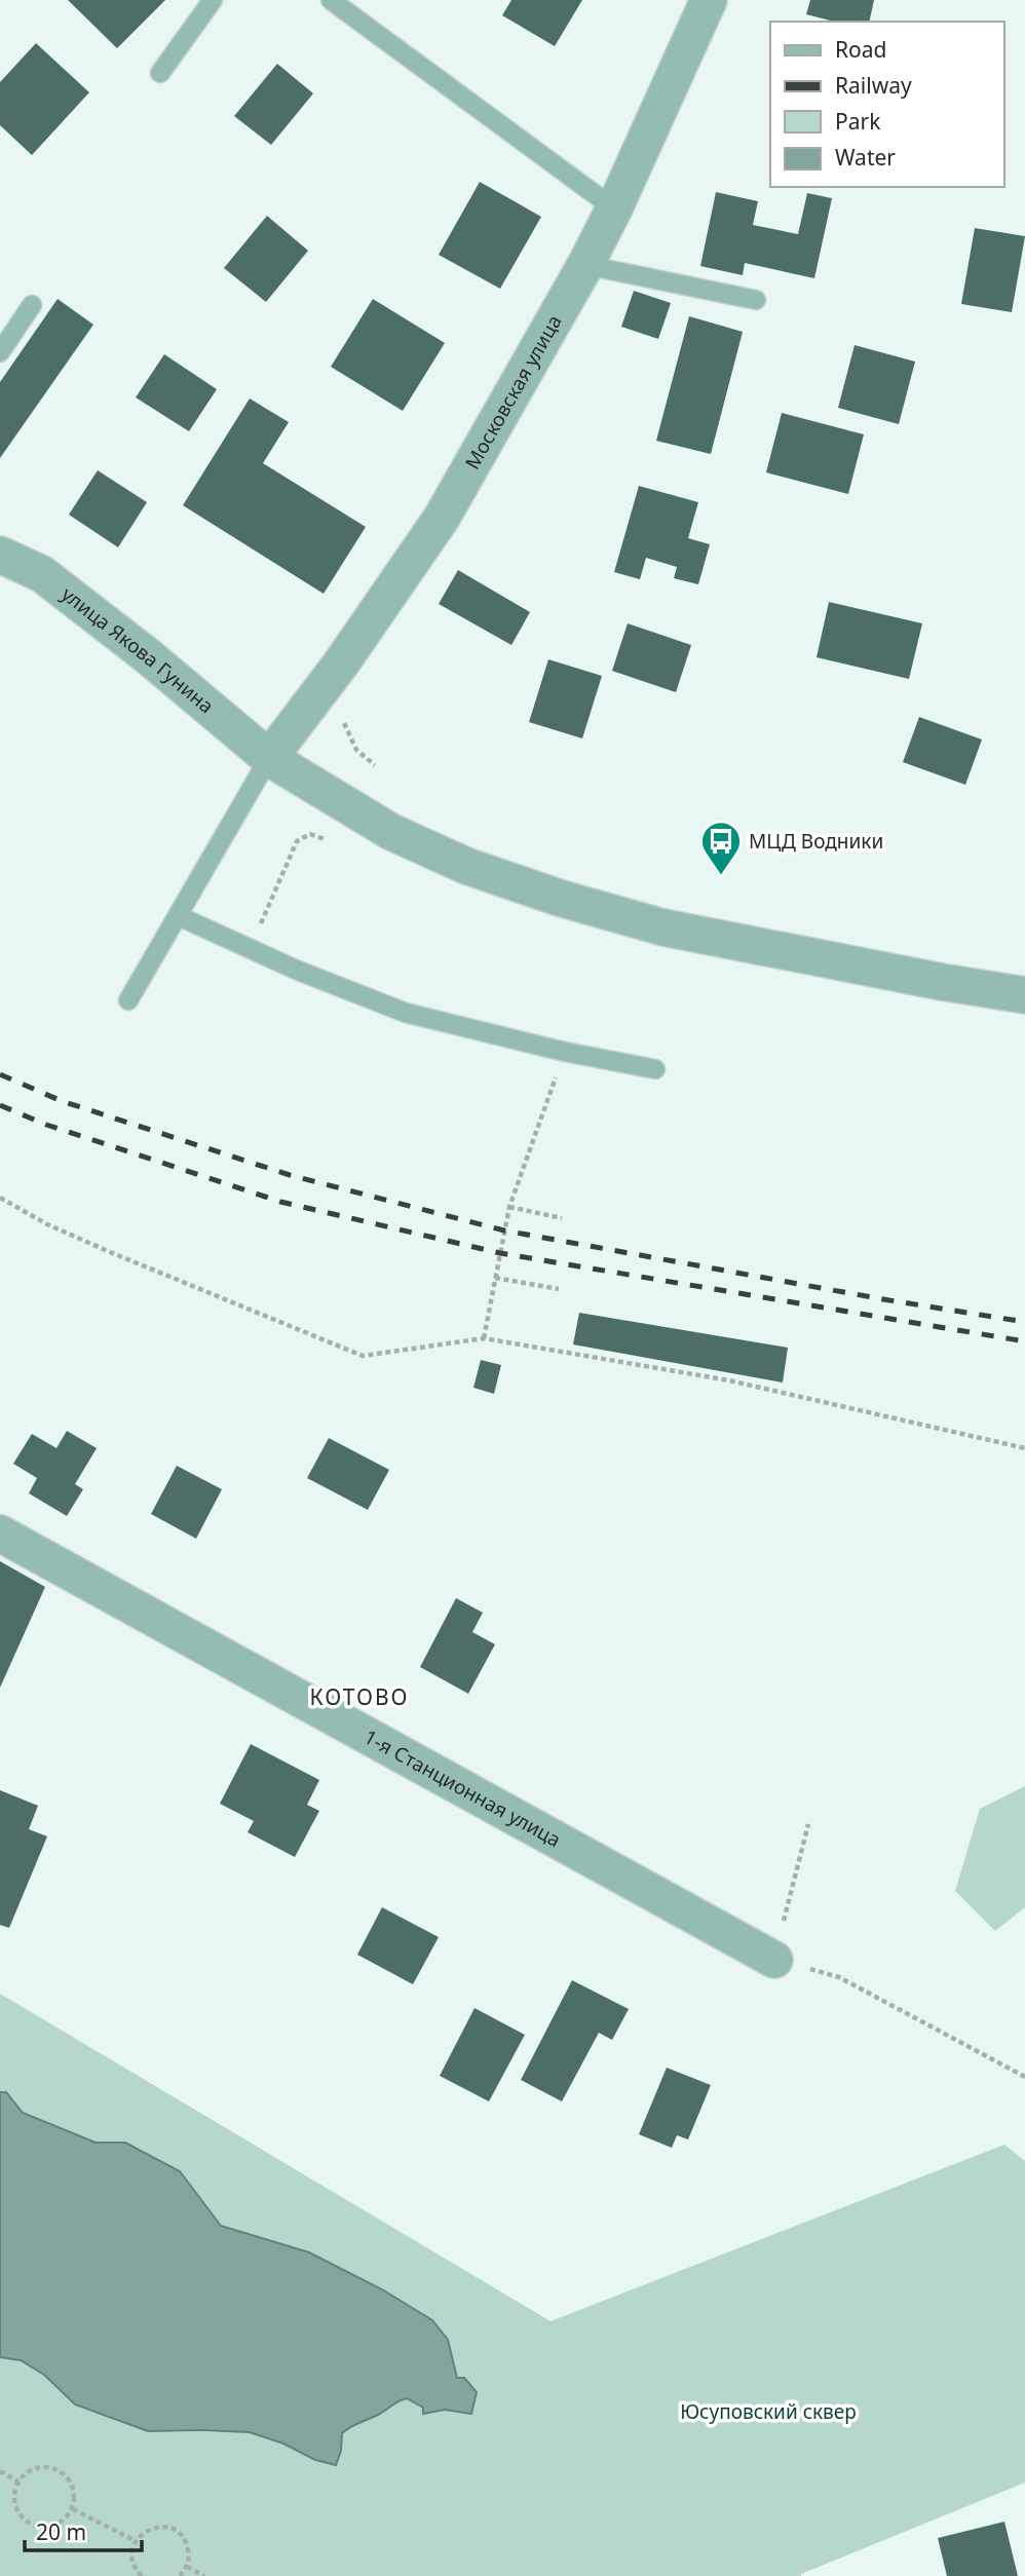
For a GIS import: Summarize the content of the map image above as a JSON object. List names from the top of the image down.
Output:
{
  "streets": {
    "street": ["Московская улица", "улица Якова Гунина", "1-я Станционная улица"]
  },
  "crossings": [
    ["Московская улица", "улица Якова Гунина"]
  ],
  "districts": ["КОТОВО"],
  "parks": ["Юсуповский сквер"],
  "places": {
    "bus stop": ["МЦД Водники"]
  },
  "legend": [
    "Road",
    "Railway",
    "Park",
    "Water"
  ],
  "scale_bar": "20 m"
}
